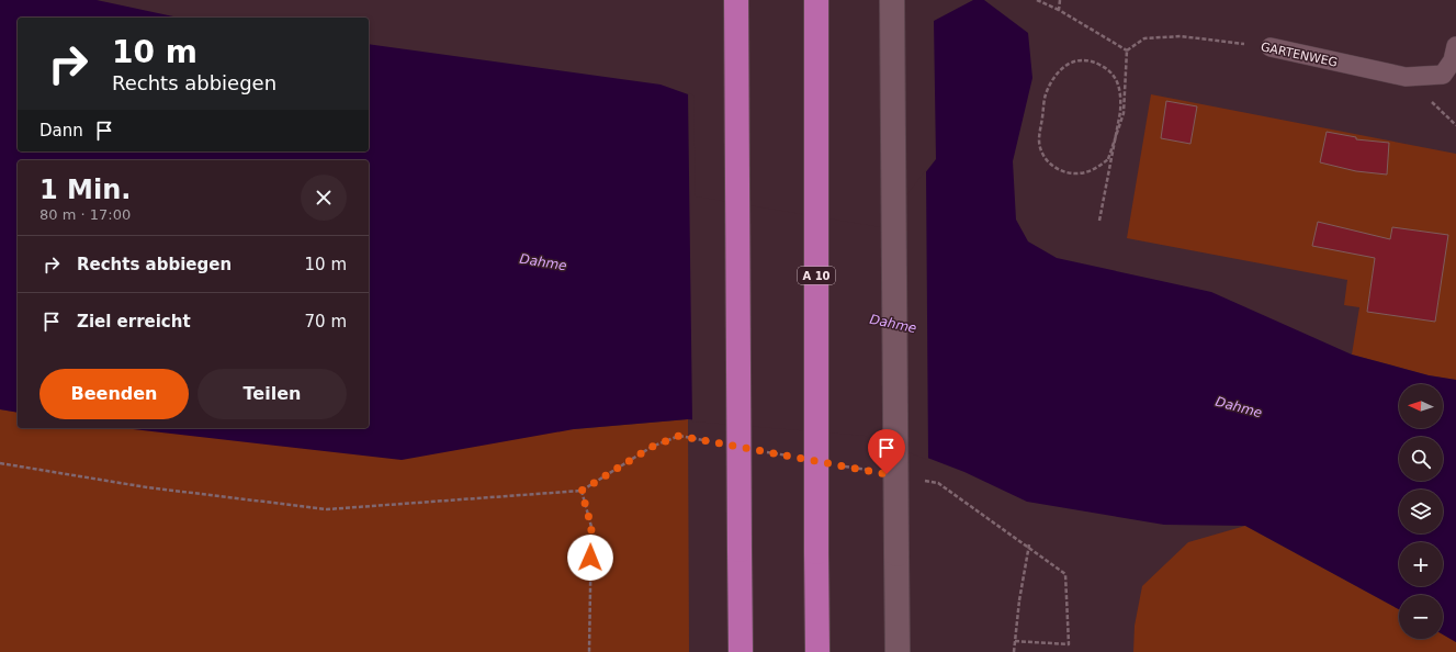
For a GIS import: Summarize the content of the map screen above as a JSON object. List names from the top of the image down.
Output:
{
  "streets": {
    "highway": ["A 10"],
    "lane": ["GARTENWEG"]
  },
  "water": ["Dahme"],
  "north": "left",
  "page": {
    "turn": ["10 m", "Rechts abbiegen"],
    "then": "Dann",
    "heading": ["1 Min.", "80 m · 17:00"],
    "list": [
      {
        "name": "Rechts abbiegen",
        "value": "10 m"
      },
      {
        "name": "Ziel erreicht",
        "value": "70 m"
      }
    ],
    "buttons": ["Beenden", "Teilen"],
    "map_buttons": ["+", "−"]
  }
}
